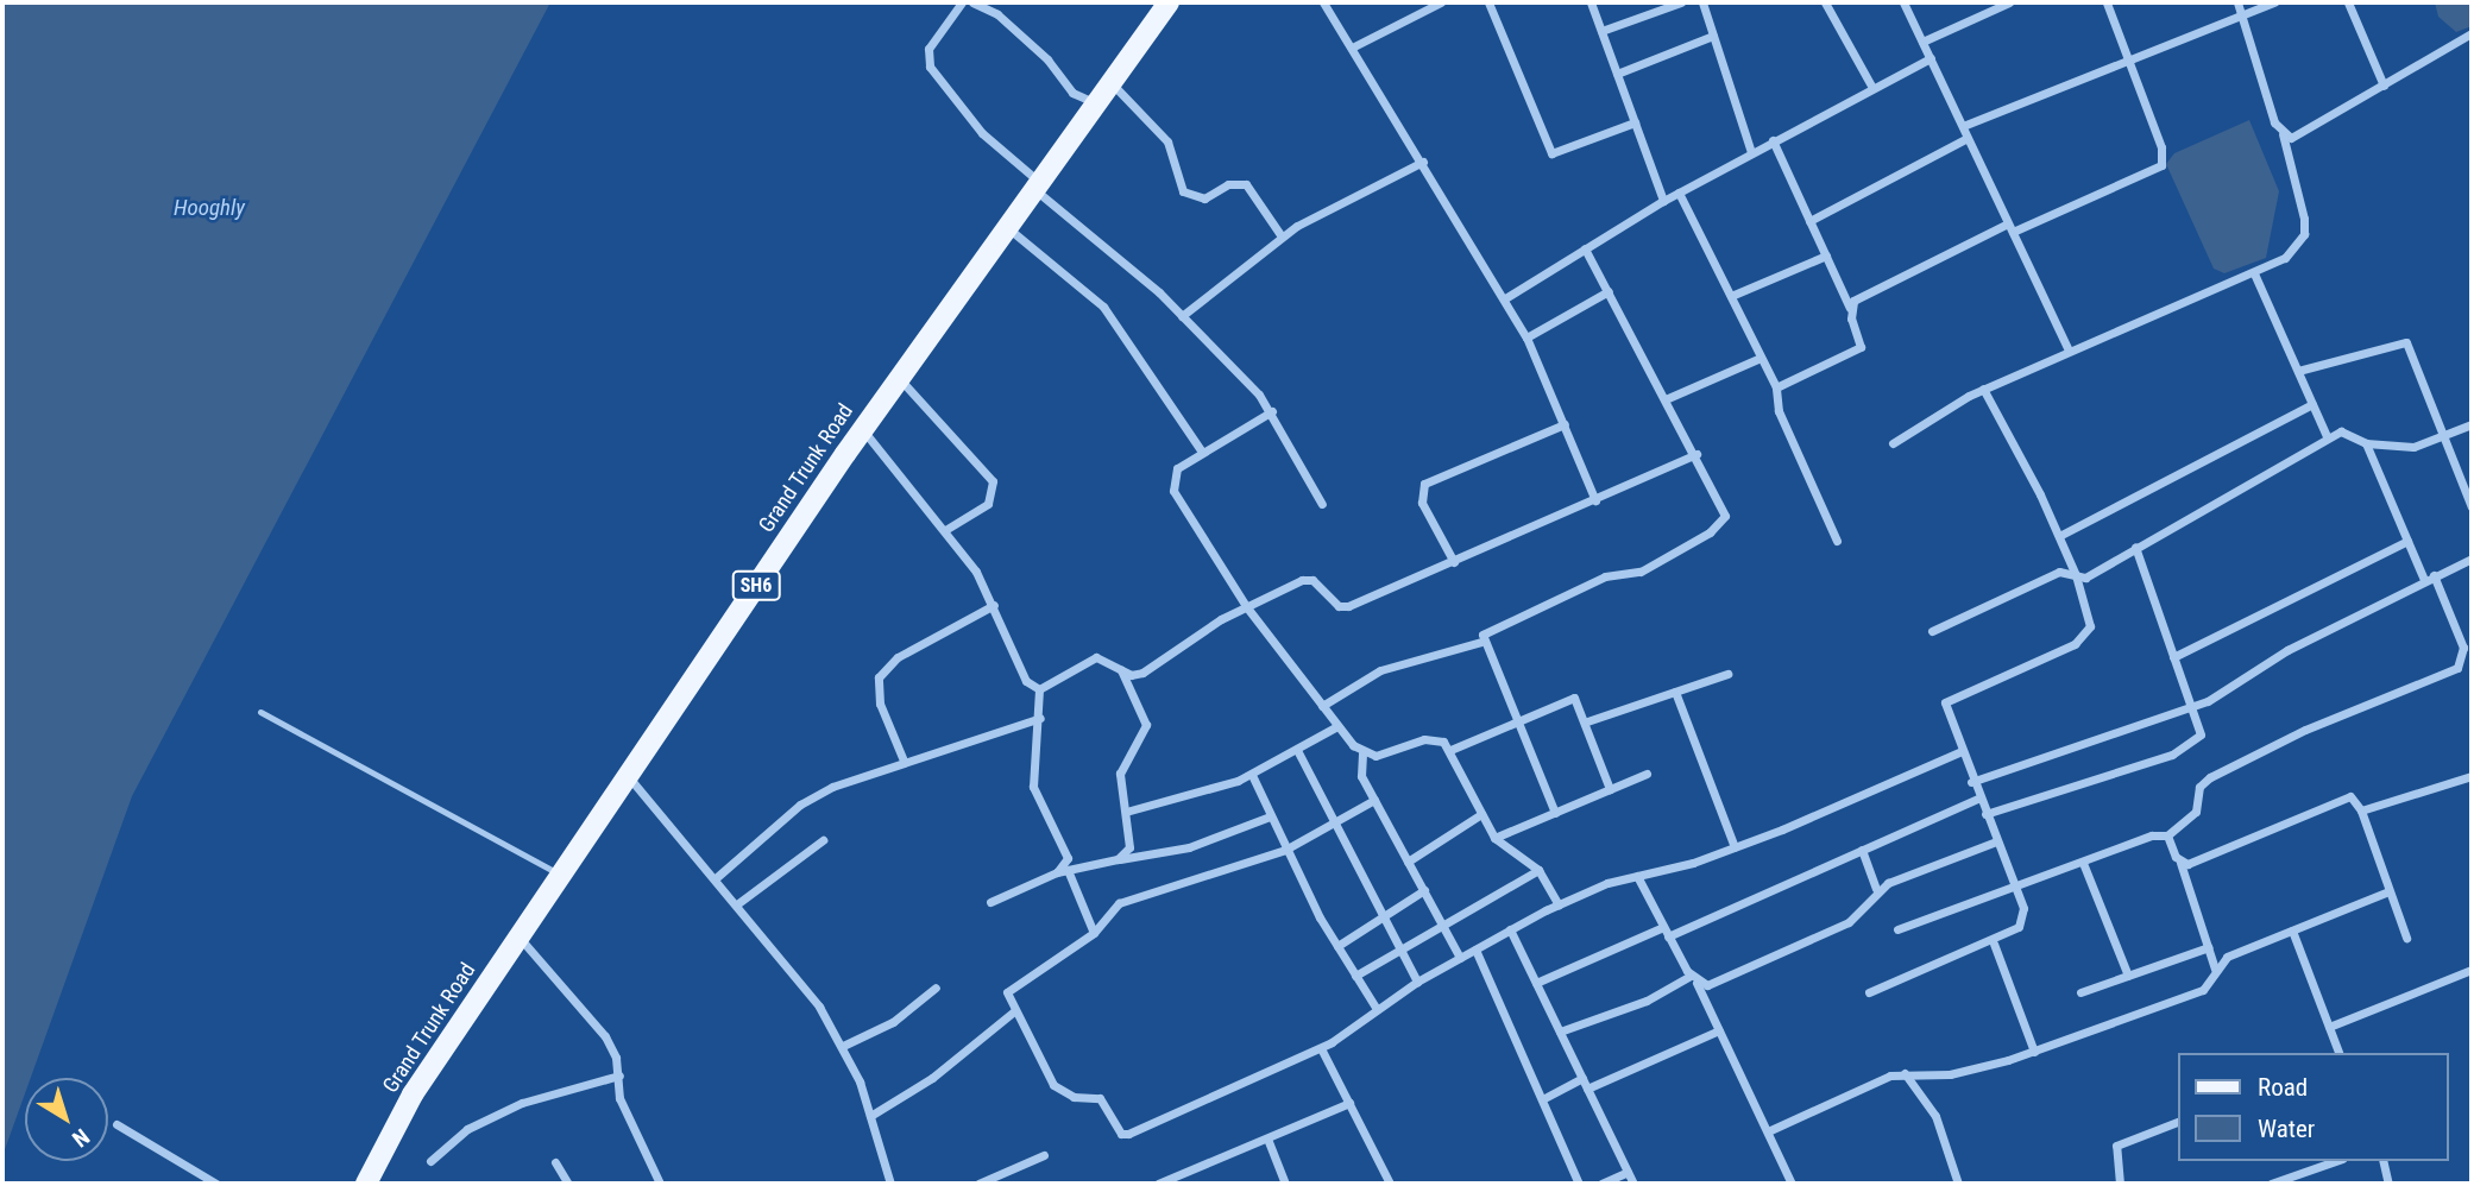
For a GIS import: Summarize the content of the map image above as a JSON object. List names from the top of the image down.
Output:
{
  "streets": {
    "main road": ["Grand Trunk Road", "SH6"]
  },
  "water": ["Hooghly"],
  "legend": ["Road", "Water"],
  "north": "bottom right"
}
